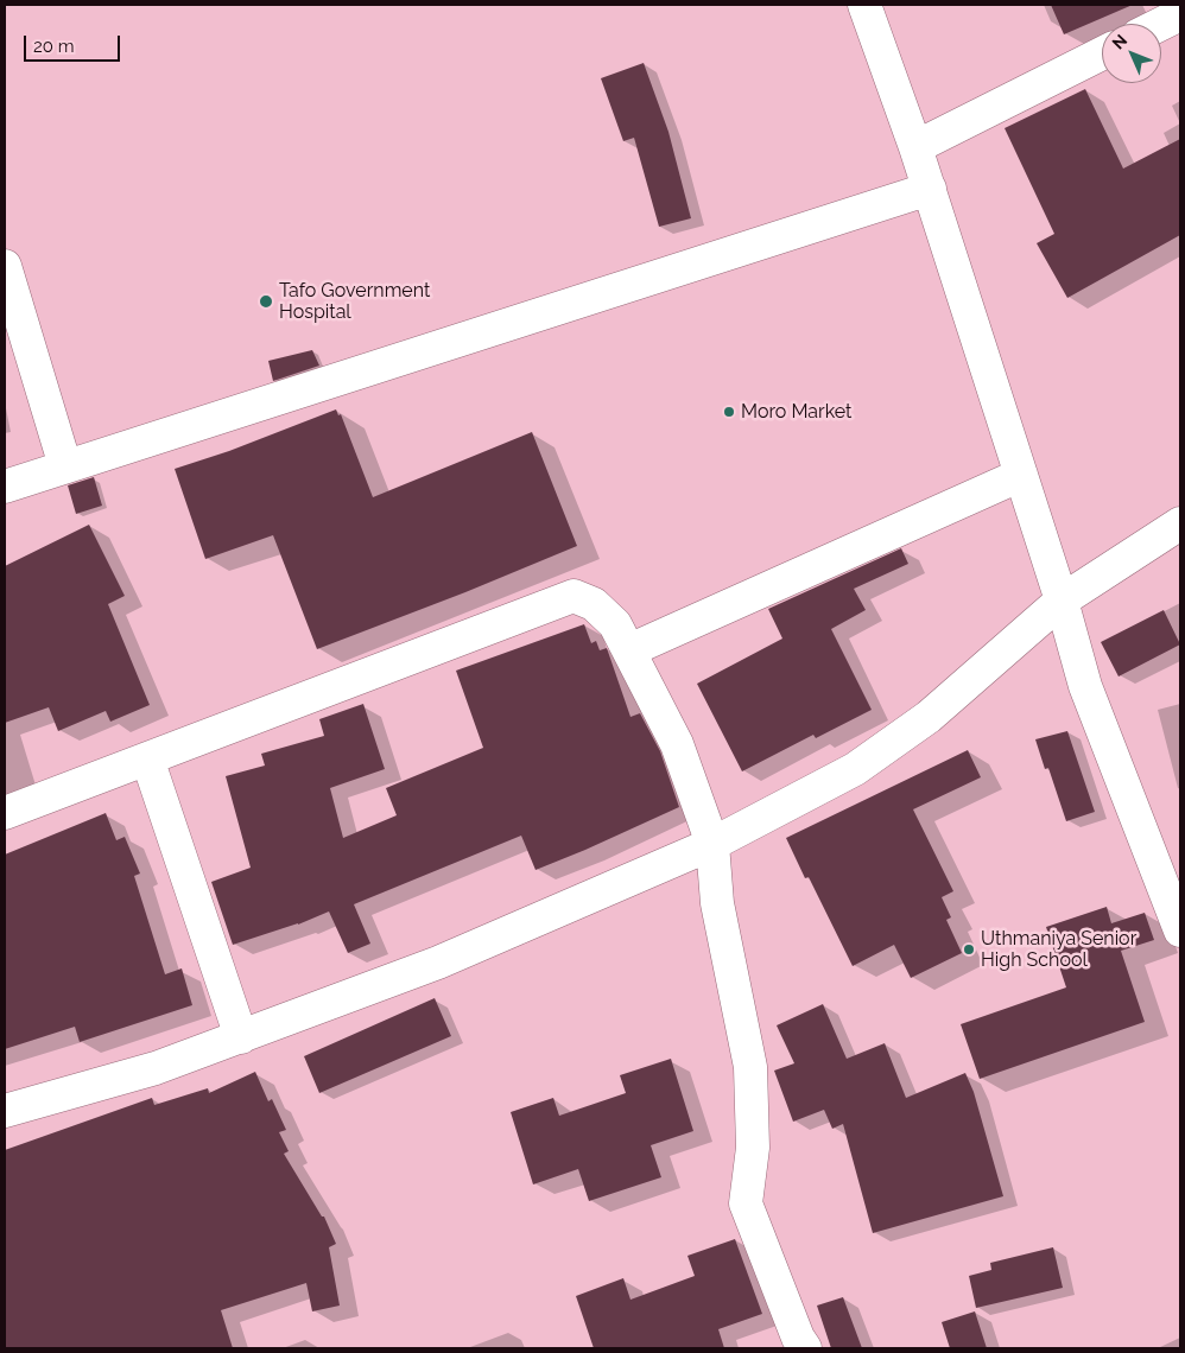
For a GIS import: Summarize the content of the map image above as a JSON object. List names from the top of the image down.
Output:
{
  "places": ["Tafo Government Hospital", "Moro Market", "Uthmaniya Senior High School"],
  "scale_bar": "20 m",
  "north": "top left"
}
